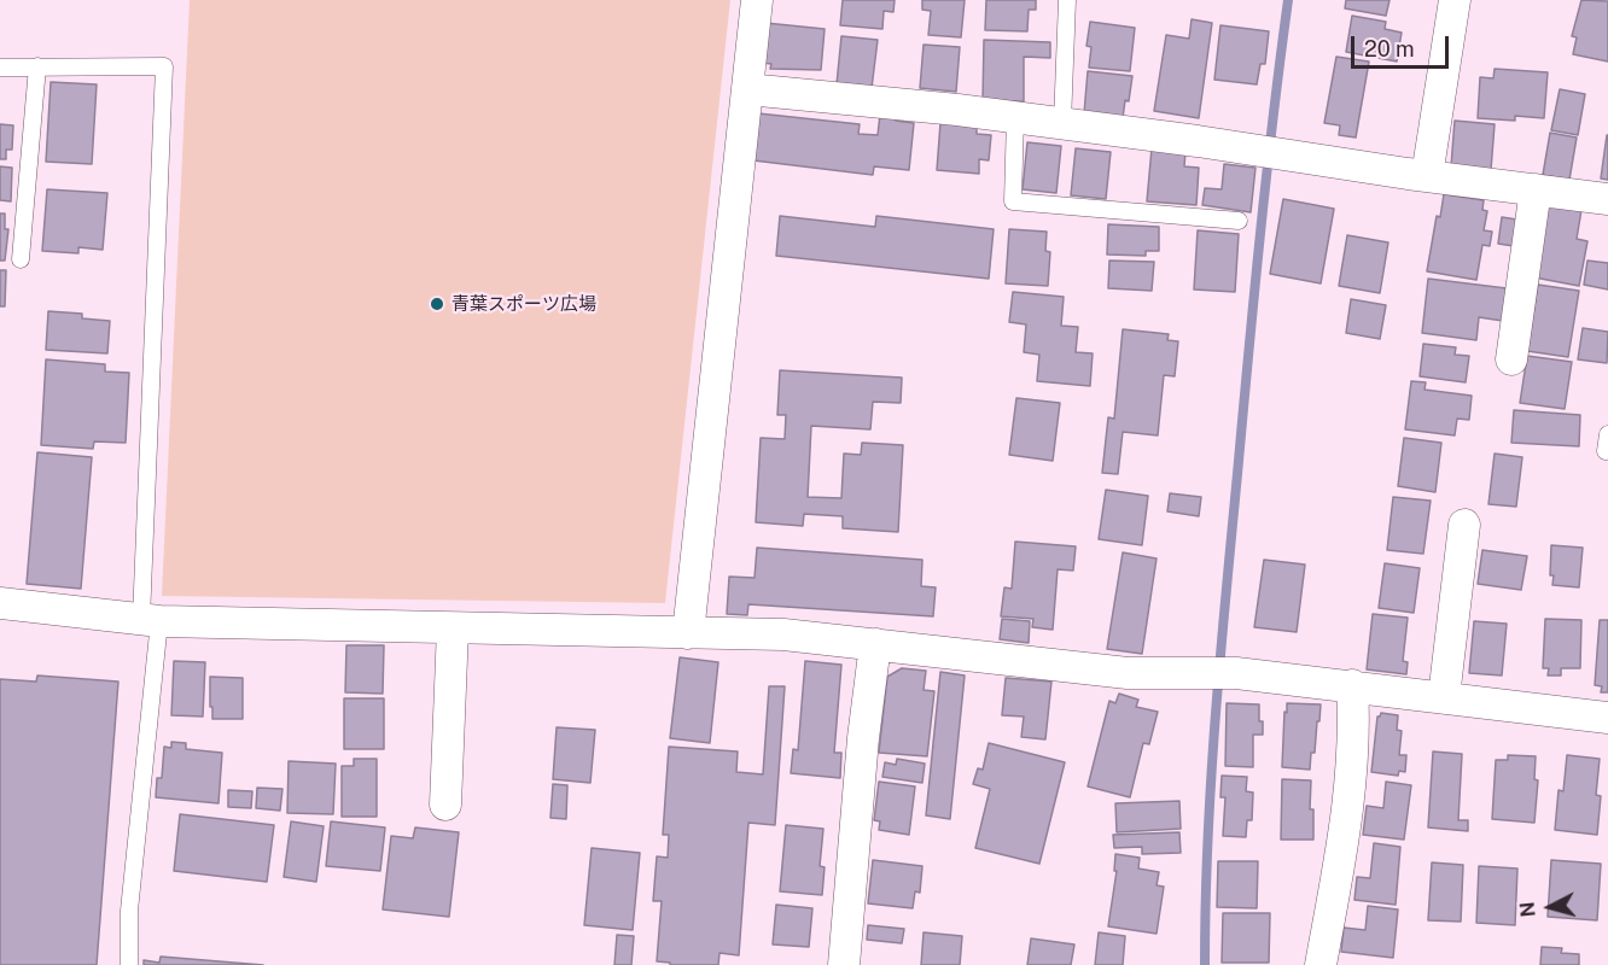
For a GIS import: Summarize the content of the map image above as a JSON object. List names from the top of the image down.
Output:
{
  "places": ["青葉スポーツ広場"],
  "scale_bar": "20 m",
  "north": "left"
}
